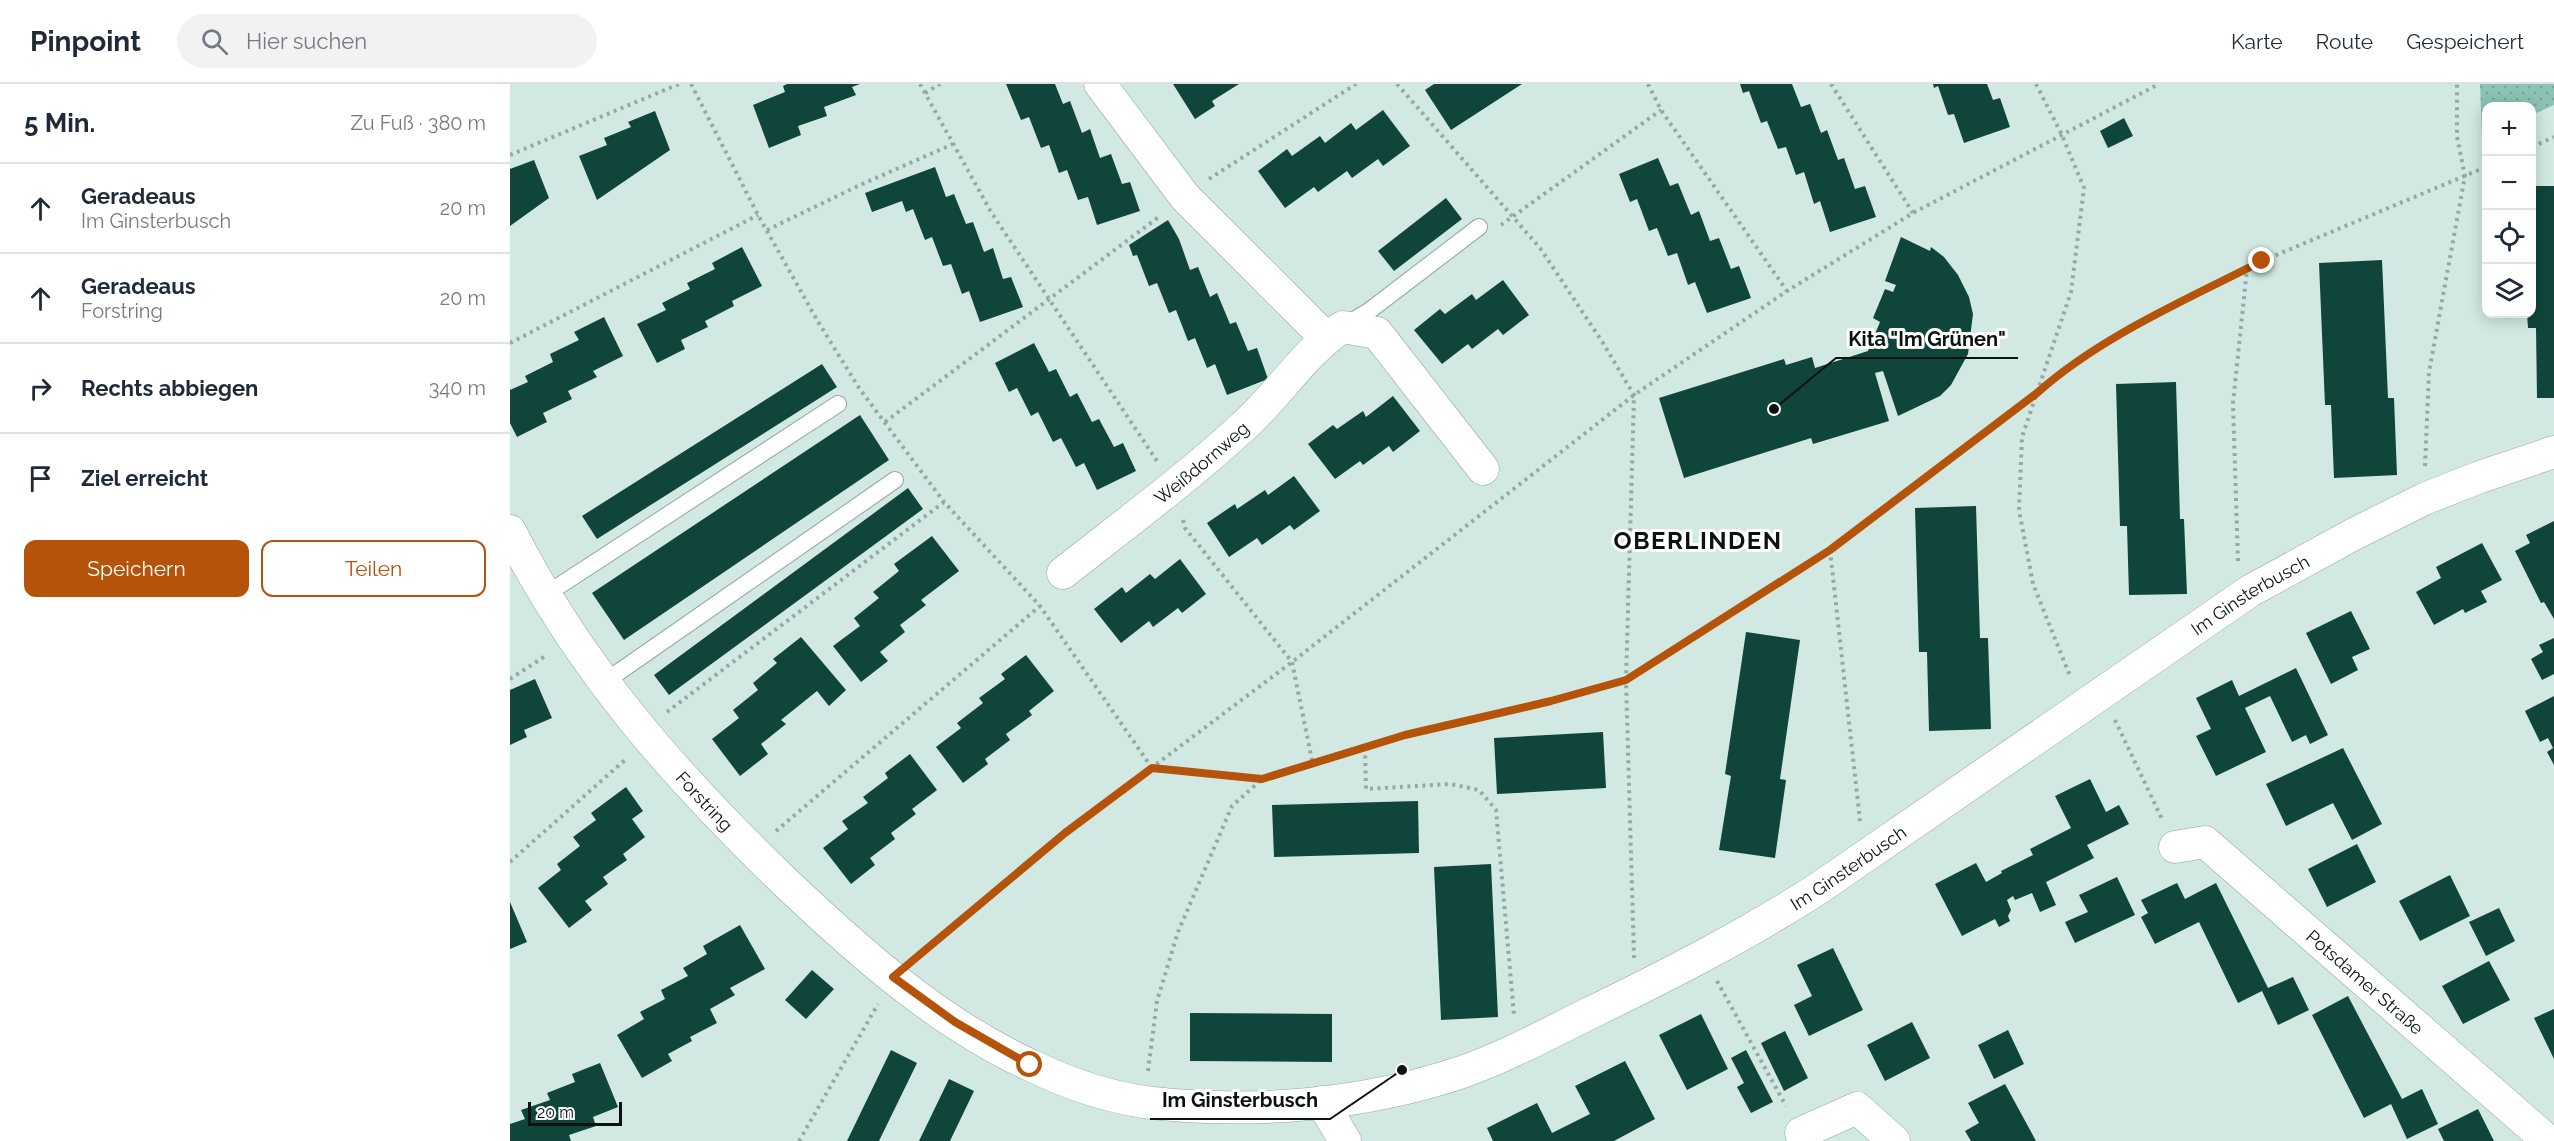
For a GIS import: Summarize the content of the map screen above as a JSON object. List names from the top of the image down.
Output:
{
  "streets": {
    "street": [
      "Weißdornweg",
      "Im Ginsterbusch",
      "Forstring",
      "Potsdamer Straße"
    ]
  },
  "crossings": [
    ["Im Ginsterbusch", "Forstring"]
  ],
  "districts": ["OBERLINDEN"],
  "places": ["Kita \"Im Grünen\"", "Im Ginsterbusch"],
  "scale_bar": "20 m",
  "page": {
    "header": "Pinpoint",
    "search": "Hier suchen",
    "nav": ["Karte", "Route", "Gespeichert"],
    "heading": ["5 Min.", "Zu Fuß · 380 m"],
    "map_buttons": ["+", "−"],
    "list": [
      ["Geradeaus", "Im Ginsterbusch", "20 m"],
      ["Geradeaus", "Forstring", "20 m"],
      ["Rechts abbiegen", "340 m"],
      "Ziel erreicht"
    ],
    "buttons": ["Speichern", "Teilen"],
    "scale": "20 m"
  }
}
